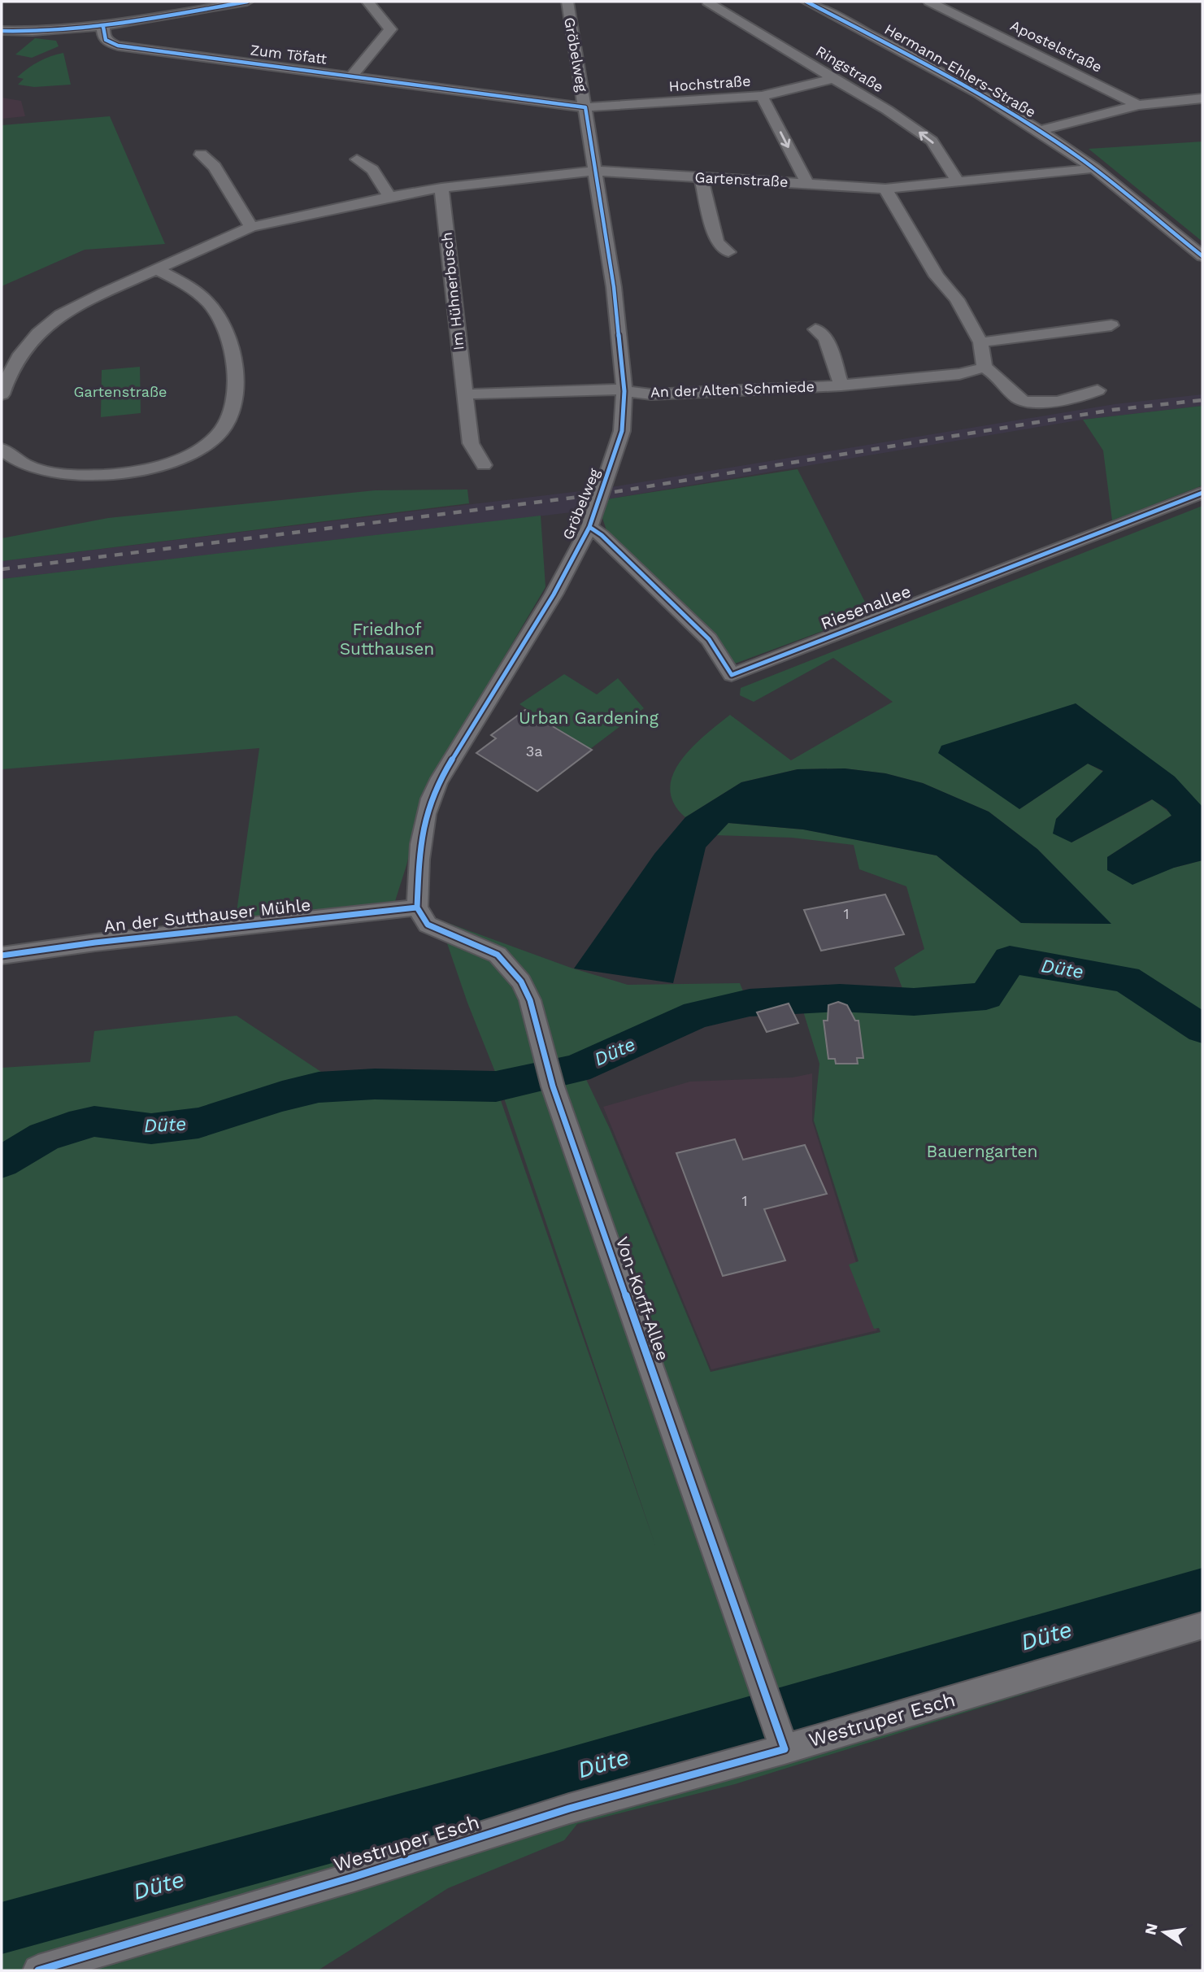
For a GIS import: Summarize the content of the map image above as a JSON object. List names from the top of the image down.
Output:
{
  "streets": {
    "street": [
      "Apostelstraße",
      "Zum Töfatt",
      "Gröbelweg",
      "Ringstraße",
      "Hermann-Ehlers-Straße",
      "Hochstraße",
      "Gartenstraße",
      "Im Hühnerbusch",
      "An der Alten Schmiede",
      "Riesenallee",
      "An der Sutthauser Mühle",
      "Von-Korff-Allee",
      "Westruper Esch"
    ]
  },
  "crossings": [
    ["Zum Töfatt", "Gröbelweg"],
    ["Zum Töfatt", "Hochstraße"],
    ["Gröbelweg", "Hochstraße"],
    ["Gröbelweg", "Gartenstraße"],
    ["Gröbelweg", "An der Alten Schmiede"],
    ["Gröbelweg", "Riesenallee"],
    ["Gröbelweg", "An der Sutthauser Mühle"],
    ["Gröbelweg", "Von-Korff-Allee"],
    ["Ringstraße", "Hochstraße"],
    ["Ringstraße", "Gartenstraße"],
    ["Hermann-Ehlers-Straße", "Gartenstraße"],
    ["Gartenstraße", "Im Hühnerbusch"],
    ["An der Sutthauser Mühle", "Von-Korff-Allee"],
    ["Von-Korff-Allee", "Westruper Esch"]
  ],
  "water": ["Düte"],
  "parks": [
    "Gartenstraße",
    "Friedhof Sutthausen",
    "Urban Gardening",
    "Bauerngarten"
  ],
  "house_numbers": ["3a", "1", "1"],
  "north": "left"
}
